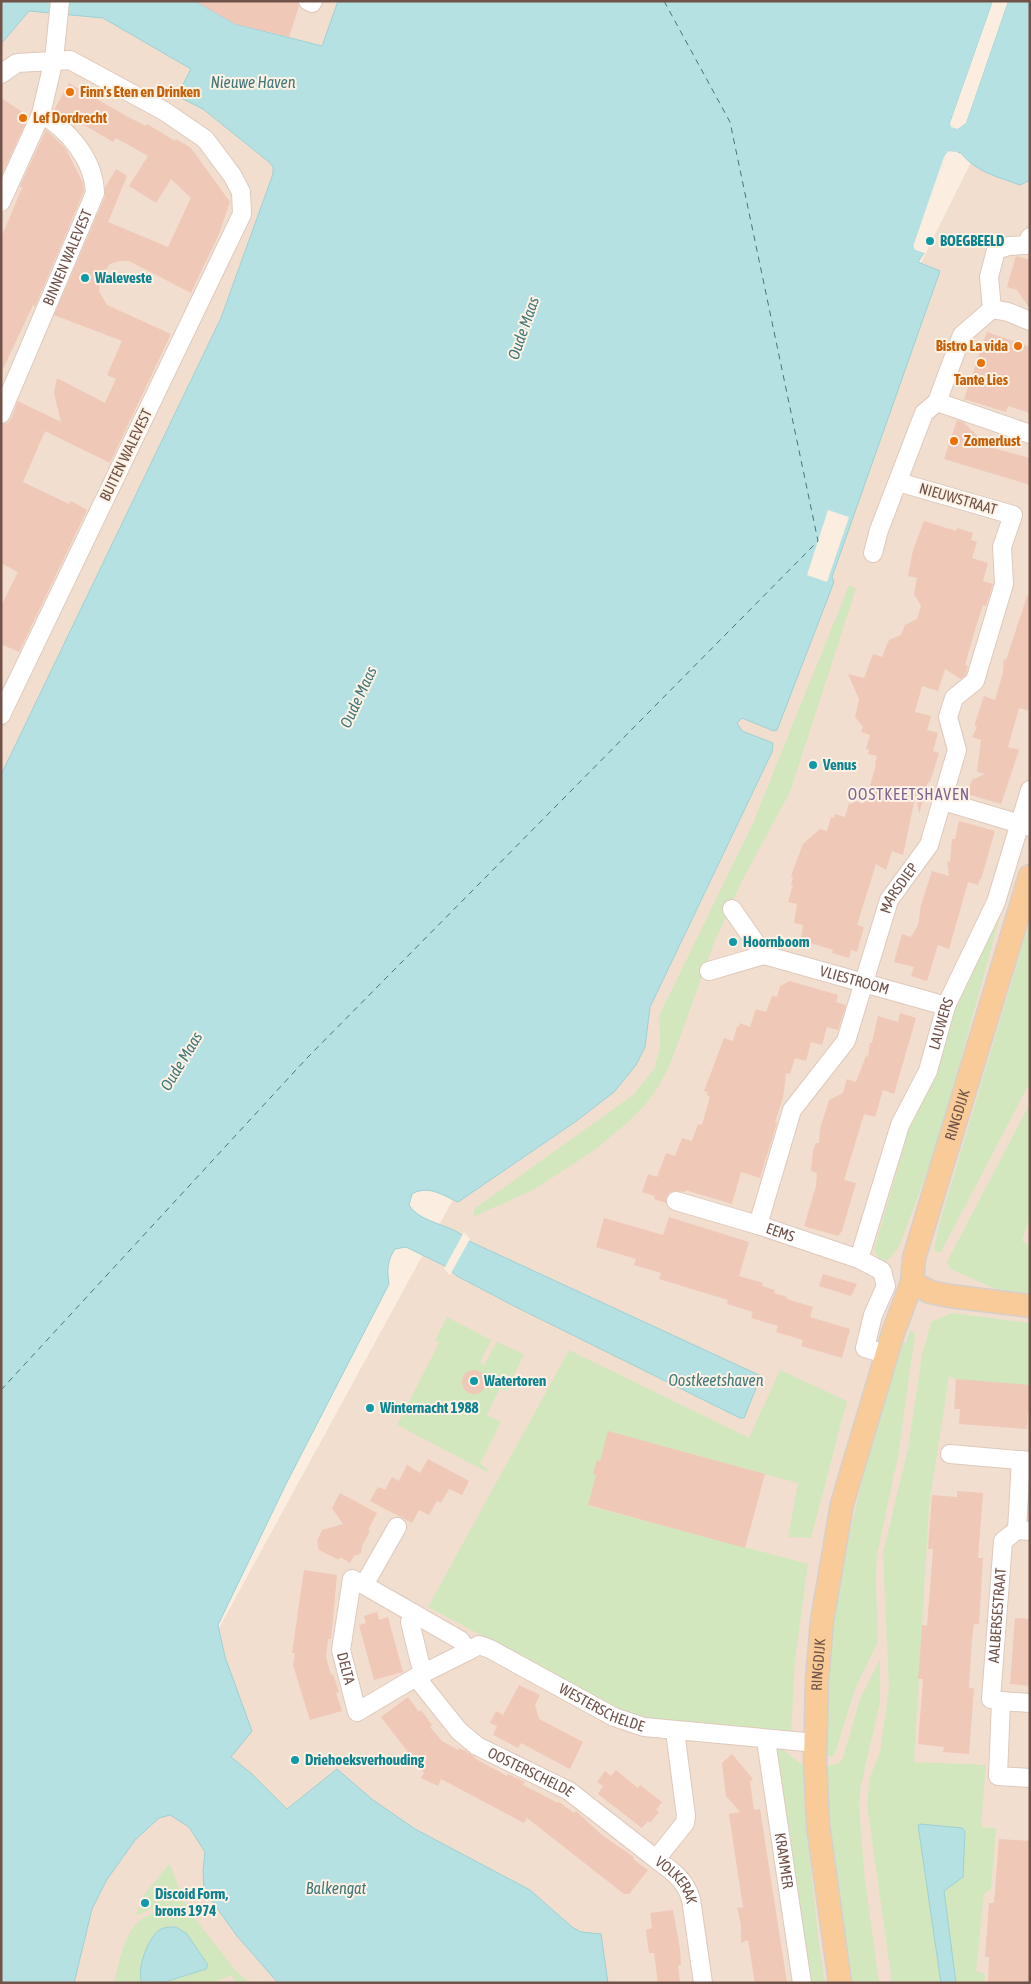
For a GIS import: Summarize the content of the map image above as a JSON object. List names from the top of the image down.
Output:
{
  "streets": {
    "main road": ["RINGDIJK"],
    "street": [
      "BINNEN WALEVEST",
      "BUITEN WALEVEST",
      "NIEUWSTRAAT",
      "MARSDIEP",
      "VLIESTROOM",
      "LAUWERS",
      "EEMS",
      "AALBERSESTRAAT",
      "DELTA",
      "WESTERSCHELDE",
      "OOSTERSCHELDE",
      "KRAMMER",
      "VOLKERAK"
    ]
  },
  "crossings": [
    ["NIEUWSTRAAT", "MARSDIEP"],
    ["MARSDIEP", "VLIESTROOM"],
    ["MARSDIEP", "EEMS"],
    ["VLIESTROOM", "LAUWERS"],
    ["LAUWERS", "EEMS"],
    ["RINGDIJK", "EEMS"],
    ["RINGDIJK", "WESTERSCHELDE"],
    ["DELTA", "WESTERSCHELDE"],
    ["DELTA", "OOSTERSCHELDE"],
    ["WESTERSCHELDE", "KRAMMER"],
    ["WESTERSCHELDE", "VOLKERAK"],
    ["OOSTERSCHELDE", "VOLKERAK"]
  ],
  "districts": ["OOSTKEETSHAVEN"],
  "water": [
    "Nieuwe Haven",
    "Oude Maas",
    "Oostkeetshaven",
    "Balkengat"
  ],
  "places": [
    "Finn's Eten en Drinken",
    "Lef Dordrecht",
    "BOEGBEELD",
    "Waleveste",
    "Bistro La vida",
    "Tante Lies",
    "Zomerlust",
    "Venus",
    "Hoornboom",
    "Watertoren",
    "Winternacht 1988",
    "Driehoeksverhouding",
    "Discoid Form, brons 1974"
  ]
}
